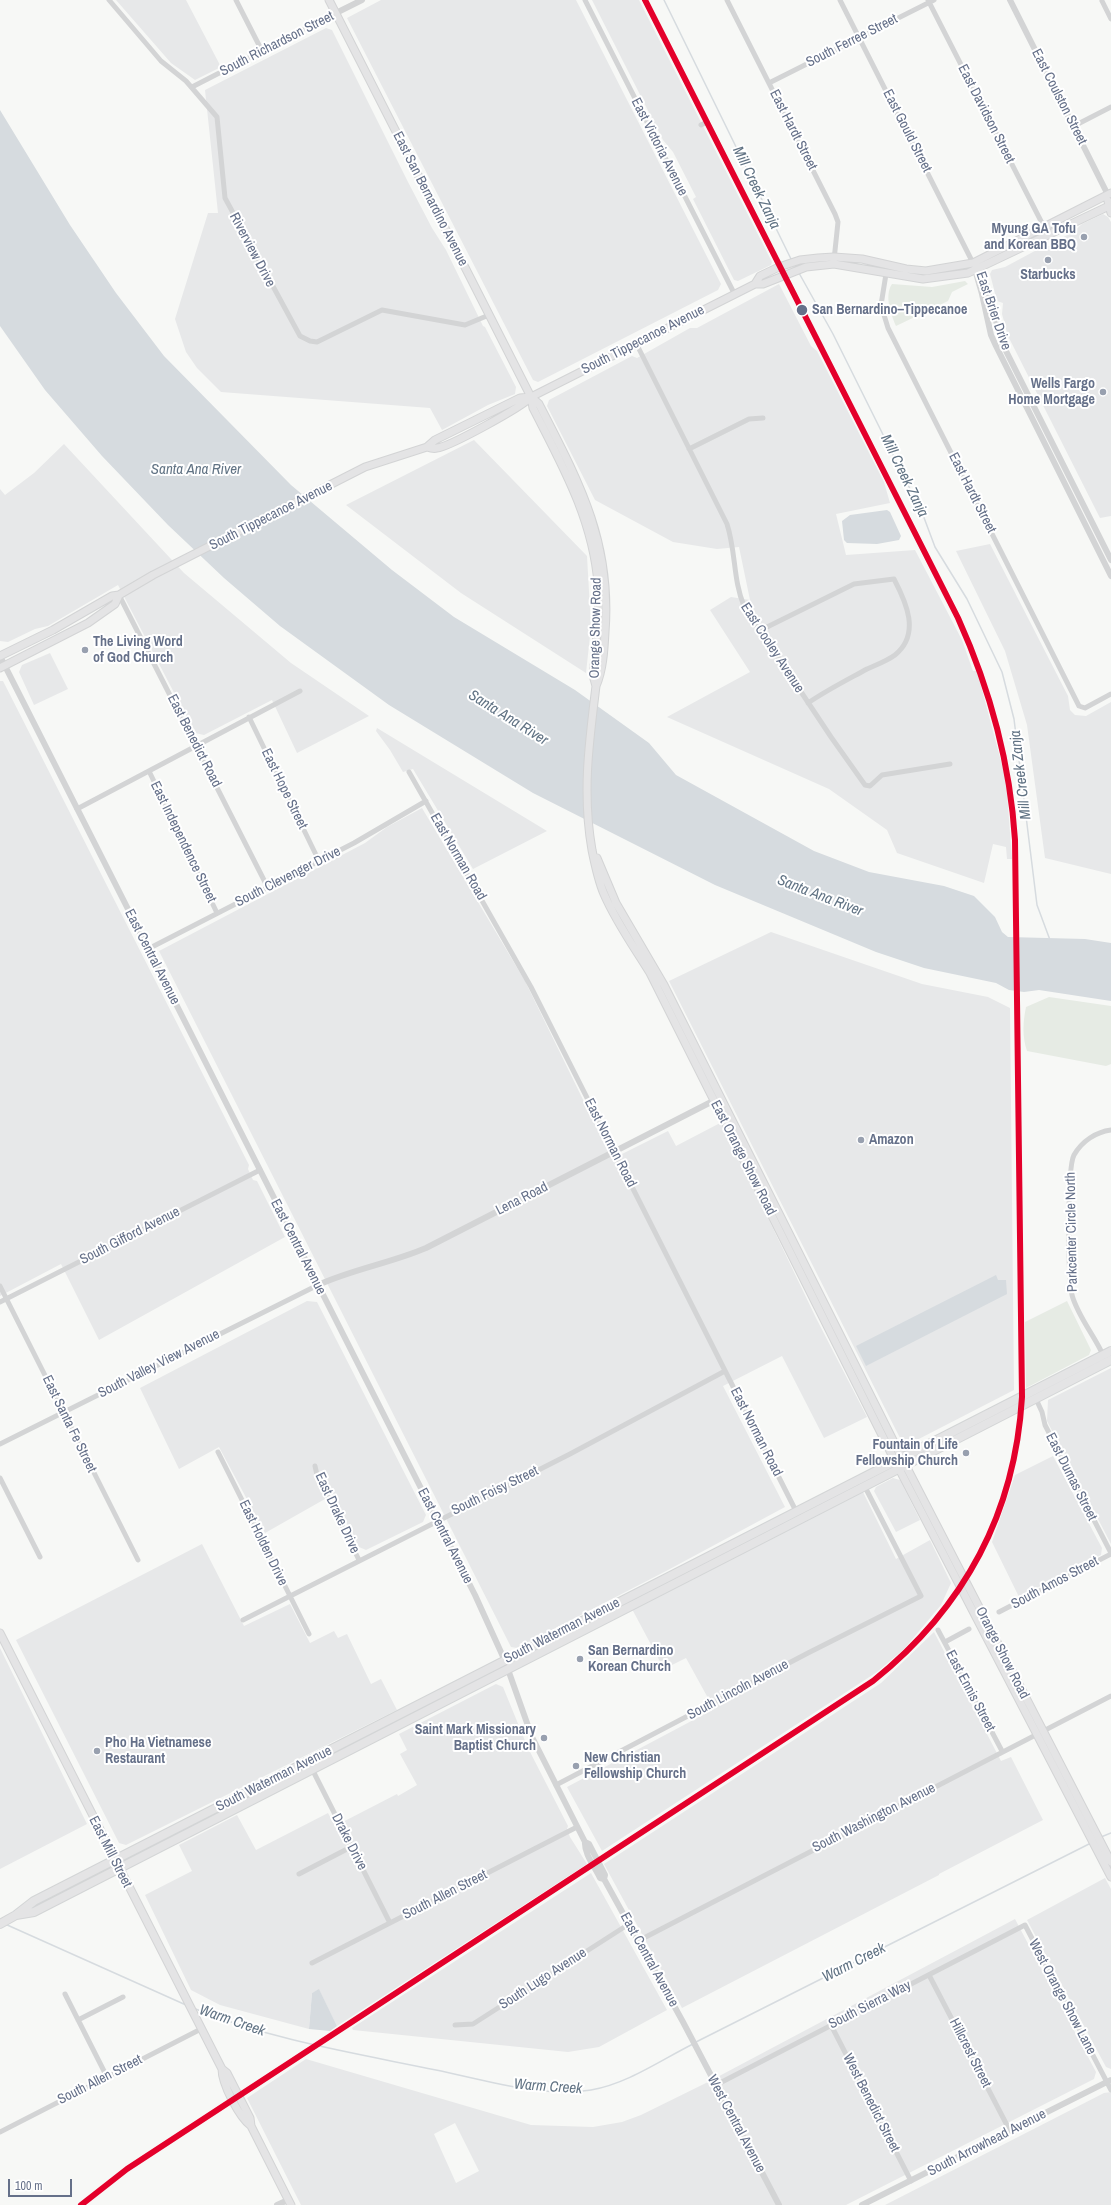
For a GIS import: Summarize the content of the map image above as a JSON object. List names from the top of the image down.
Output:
{
  "streets": {
    "main road": [
      "East San Bernardino Avenue",
      "South Tippecanoe Avenue",
      "Orange Show Road",
      "East Orange Show Road",
      "South Waterman Avenue",
      "East Mill Street"
    ],
    "street": [
      "South Ferree Street",
      "South Richardson Street",
      "East Coulston Street",
      "East Davidson Street",
      "East Hardt Street",
      "East Gould Street",
      "East Victoria Avenue",
      "Riverview Drive",
      "East Brier Drive",
      "East Cooley Avenue",
      "East Benedict Road",
      "East Hope Street",
      "East Independence Street",
      "East Norman Road",
      "South Clevenger Drive",
      "East Central Avenue",
      "Lena Road",
      "Parkcenter Circle North",
      "South Gifford Avenue",
      "South Valley View Avenue",
      "East Santa Fe Street",
      "East Dumas Street",
      "South Foisy Street",
      "East Drake Drive",
      "East Holden Drive",
      "South Amos Street",
      "South Lincoln Avenue",
      "East Ennis Street",
      "South Washington Avenue",
      "Drake Drive",
      "South Allen Street",
      "South Lugo Avenue",
      "West Orange Show Lane",
      "South Sierra Way",
      "Hillcrest Street",
      "West Benedict Street",
      "West Central Avenue",
      "South Arrowhead Avenue"
    ]
  },
  "crossings": [
    ["South Ferree Street", "East Davidson Street"],
    ["South Ferree Street", "East Hardt Street"],
    ["South Ferree Street", "East Gould Street"],
    ["South Richardson Street", "East San Bernardino Avenue"],
    ["South Richardson Street", "Riverview Drive"],
    ["East Coulston Street", "South Tippecanoe Avenue"],
    ["East Davidson Street", "South Tippecanoe Avenue"],
    ["East Hardt Street", "South Tippecanoe Avenue"],
    ["East Gould Street", "East Brier Drive"],
    ["East Gould Street", "South Tippecanoe Avenue"],
    ["East Victoria Avenue", "South Tippecanoe Avenue"],
    ["East San Bernardino Avenue", "Riverview Drive"],
    ["East San Bernardino Avenue", "South Tippecanoe Avenue"],
    ["East San Bernardino Avenue", "Orange Show Road"],
    ["East Brier Drive", "South Tippecanoe Avenue"],
    ["South Tippecanoe Avenue", "Orange Show Road"],
    ["South Tippecanoe Avenue", "East Cooley Avenue"],
    ["South Tippecanoe Avenue", "East Benedict Road"],
    ["South Tippecanoe Avenue", "East Central Avenue"],
    ["Orange Show Road", "East Orange Show Road"],
    ["Orange Show Road", "South Waterman Avenue"],
    ["Orange Show Road", "South Washington Avenue"],
    ["East Benedict Road", "South Clevenger Drive"],
    ["East Hope Street", "South Clevenger Drive"],
    ["East Independence Street", "South Clevenger Drive"],
    ["East Norman Road", "South Clevenger Drive"],
    ["East Norman Road", "Lena Road"],
    ["East Norman Road", "South Foisy Street"],
    ["East Norman Road", "South Waterman Avenue"],
    ["South Clevenger Drive", "East Central Avenue"],
    ["East Central Avenue", "Lena Road"],
    ["East Central Avenue", "South Gifford Avenue"],
    ["East Central Avenue", "South Valley View Avenue"],
    ["East Central Avenue", "South Foisy Street"],
    ["East Central Avenue", "South Waterman Avenue"],
    ["East Central Avenue", "South Lincoln Avenue"],
    ["East Central Avenue", "South Washington Avenue"],
    ["East Central Avenue", "South Allen Street"],
    ["East Central Avenue", "South Lugo Avenue"],
    ["East Central Avenue", "West Central Avenue"],
    ["East Orange Show Road", "Lena Road"],
    ["East Orange Show Road", "South Waterman Avenue"],
    ["Lena Road", "South Valley View Avenue"],
    ["Parkcenter Circle North", "South Waterman Avenue"],
    ["South Gifford Avenue", "East Santa Fe Street"],
    ["South Valley View Avenue", "East Santa Fe Street"],
    ["East Dumas Street", "South Amos Street"],
    ["East Dumas Street", "South Waterman Avenue"],
    ["South Foisy Street", "East Drake Drive"],
    ["South Foisy Street", "East Holden Drive"],
    ["South Waterman Avenue", "South Lincoln Avenue"],
    ["South Waterman Avenue", "Drake Drive"],
    ["South Waterman Avenue", "East Mill Street"],
    ["East Ennis Street", "South Washington Avenue"],
    ["Drake Drive", "South Allen Street"],
    ["East Mill Street", "South Allen Street"],
    ["West Orange Show Lane", "South Sierra Way"],
    ["West Orange Show Lane", "South Arrowhead Avenue"],
    ["South Sierra Way", "Hillcrest Street"],
    ["South Sierra Way", "West Benedict Street"],
    ["South Sierra Way", "West Central Avenue"],
    ["Hillcrest Street", "South Arrowhead Avenue"],
    ["West Benedict Street", "South Arrowhead Avenue"]
  ],
  "water": ["Mill Creek Zanja", "Santa Ana River", "Warm Creek"],
  "places": [
    "Myung GA Tofu and Korean BBQ",
    "Starbucks",
    "San Bernardino–Tippecanoe",
    "Wells Fargo Home Mortgage",
    "The Living Word of God Church",
    "Amazon",
    "Fountain of Life Fellowship Church",
    "San Bernardino Korean Church",
    "Saint Mark Missionary Baptist Church",
    "Pho Ha Vietnamese Restaurant",
    "New Christian Fellowship Church"
  ],
  "scale_bar": "100 m"
}
